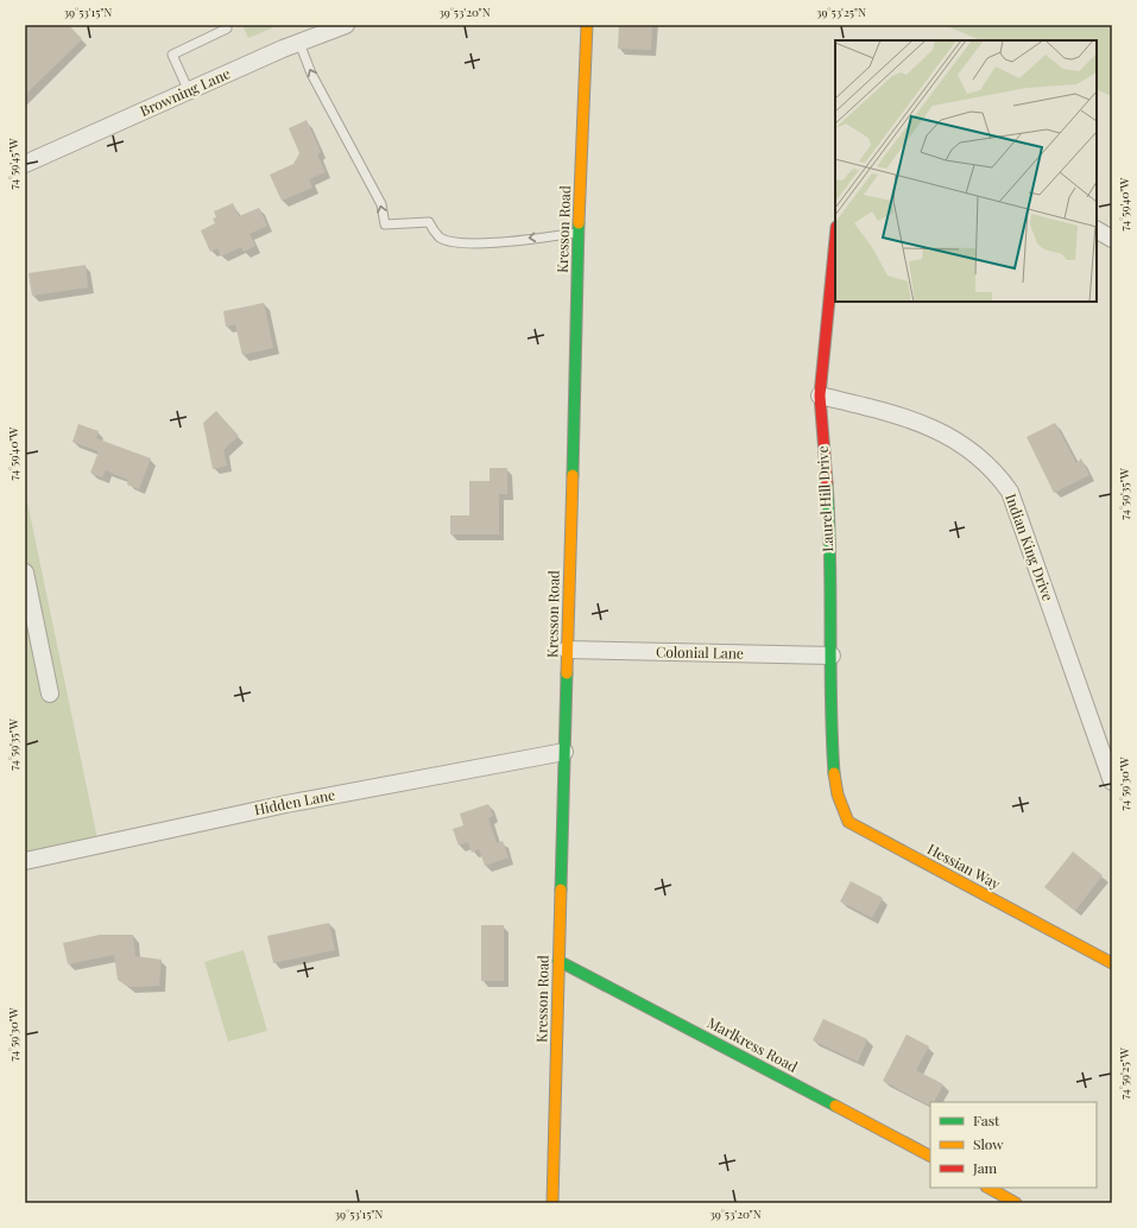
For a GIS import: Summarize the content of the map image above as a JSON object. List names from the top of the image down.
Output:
{
  "streets": {
    "street": [
      "Browning Lane",
      "Kresson Road",
      "Laurel Hill Drive",
      "Indian King Drive",
      "Colonial Lane",
      "Hidden Lane",
      "Hessian Way",
      "Marlkress Road"
    ]
  },
  "crossings": [
    ["Kresson Road", "Colonial Lane"],
    ["Kresson Road", "Hidden Lane"],
    ["Kresson Road", "Marlkress Road"],
    ["Laurel Hill Drive", "Indian King Drive"],
    ["Laurel Hill Drive", "Colonial Lane"],
    ["Laurel Hill Drive", "Hessian Way"]
  ],
  "legend": ["Fast", "Slow", "Jam"],
  "coordinates": [
    "39°53'15\"N",
    "39°53'20\"N",
    "39°53'25\"N",
    "74°59'45\"W",
    "74°59'40\"W",
    "74°59'35\"W",
    "74°59'30\"W",
    "74°59'25\"W"
  ]
}
